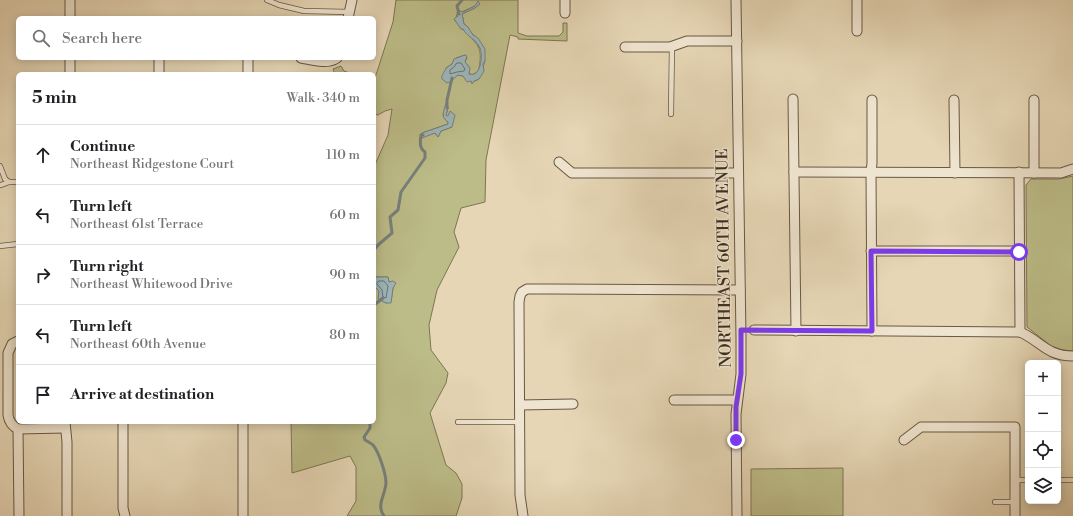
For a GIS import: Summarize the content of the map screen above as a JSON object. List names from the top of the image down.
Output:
{
  "streets": {
    "street": ["NORTHEAST 60TH AVENUE"]
  },
  "page": {
    "search": "Search here",
    "heading": ["5 min", "Walk · 340 m"],
    "list": [
      ["Continue", "Northeast Ridgestone Court", "110 m"],
      ["Turn left", "Northeast 61st Terrace", "60 m"],
      ["Turn right", "Northeast Whitewood Drive", "90 m"],
      ["Turn left", "Northeast 60th Avenue", "80 m"],
      "Arrive at destination"
    ],
    "map_buttons": ["+", "−"]
  }
}
